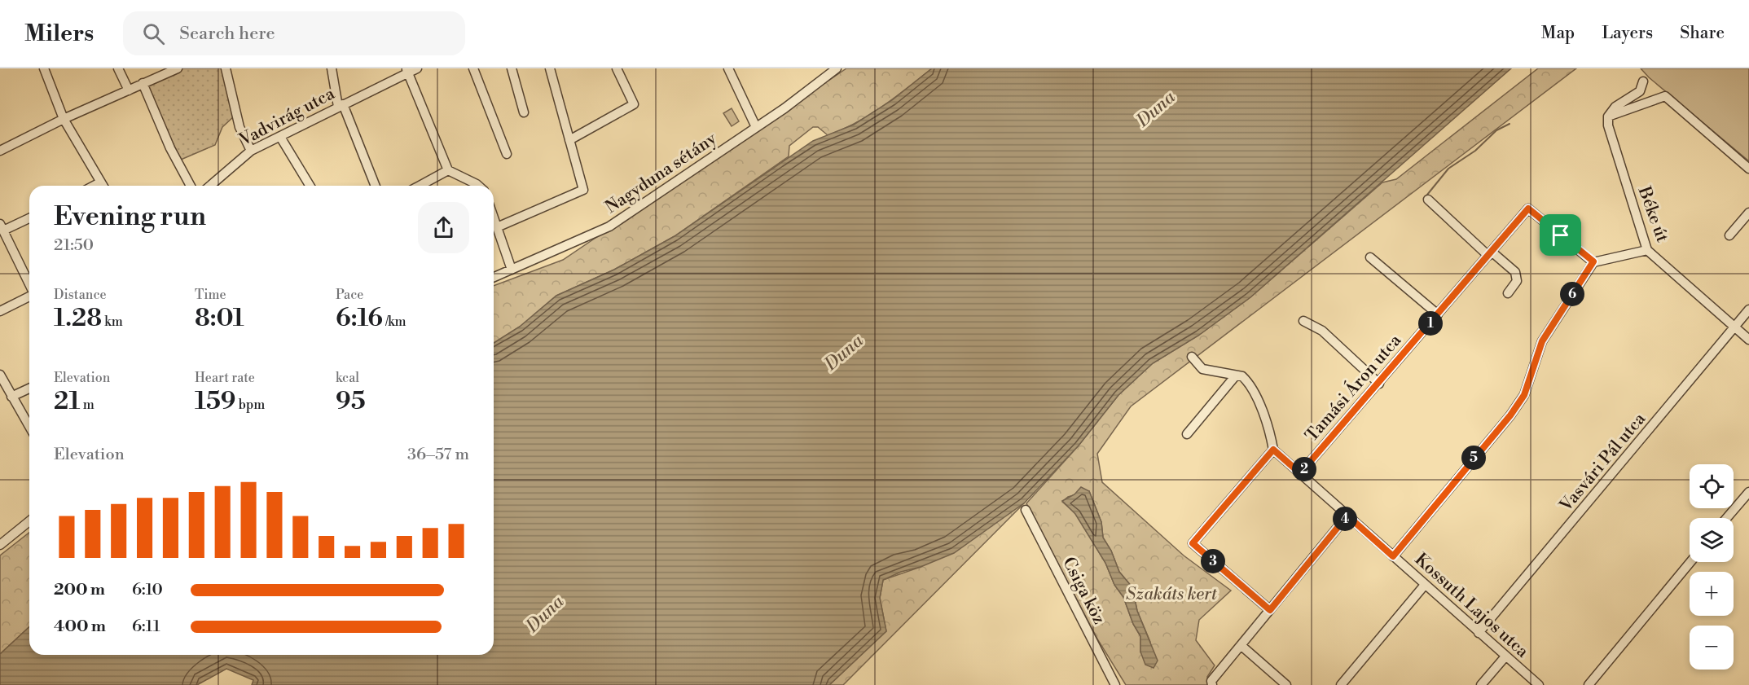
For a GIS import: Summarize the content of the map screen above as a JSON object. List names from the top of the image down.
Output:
{
  "streets": {
    "street": [
      "Vadvirág utca",
      "Nagyduna sétány",
      "Béke út",
      "Tamási Áron utca",
      "Vasvári Pál utca",
      "Csiga köz",
      "Kossuth Lajos utca"
    ]
  },
  "crossings": [
    ["Béke út", "Vasvári Pál utca"],
    ["Tamási Áron utca", "Kossuth Lajos utca"],
    ["Vasvári Pál utca", "Kossuth Lajos utca"]
  ],
  "water": ["Duna"],
  "parks": ["Szakáts kert"],
  "page": {
    "header": "Milers",
    "search": "Search here",
    "nav": ["Map", "Layers", "Share"],
    "heading": ["Evening run", "21:50"],
    "stats": [
      ["Distance", "1.28 km"],
      ["Time", "8:01"],
      ["Pace", "6:16 /km"],
      ["Elevation", "21 m"],
      ["Heart rate", "159 bpm"],
      ["kcal", "95"]
    ],
    "pins": [
      "6",
      "1",
      "5",
      "2",
      "4",
      "3"
    ],
    "chart": ["Elevation", "36–57 m"],
    "map_buttons": ["+", "−"],
    "list": [
      {
        "name": "200 m",
        "note": "6:10"
      },
      {
        "name": "400 m",
        "note": "6:11"
      }
    ]
  }
}
